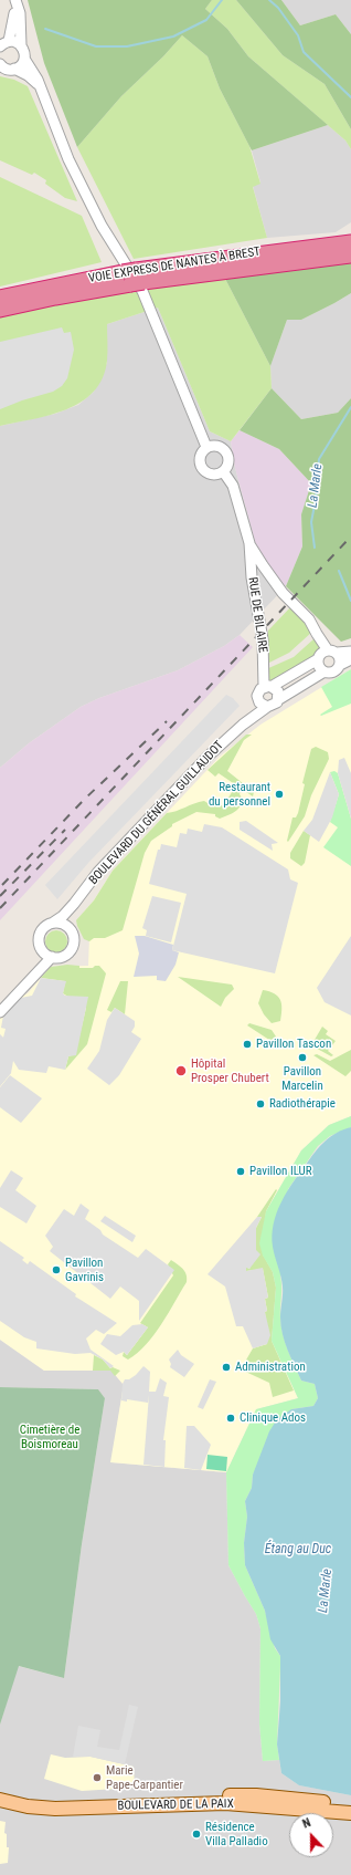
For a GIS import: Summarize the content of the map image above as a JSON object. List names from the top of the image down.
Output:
{
  "streets": {
    "highway": ["VOIE EXPRESS DE NANTES À BREST"],
    "main road": ["BOULEVARD DE LA PAIX"],
    "street": ["RUE DE BILAIRE", "BOULEVARD DU GÉNÉRAL GUILLAUDOT"]
  },
  "crossings": [
    ["RUE DE BILAIRE", "BOULEVARD DU GÉNÉRAL GUILLAUDOT"]
  ],
  "water": ["La Marle", "Étang au Duc"],
  "parks": ["Cimetière de Boismoreau"],
  "places": [
    "Restaurant du personnel",
    "Pavillon Tascon",
    "Pavillon Marcelin",
    "Hôpital Prosper Chubert",
    "Radiothérapie",
    "Pavillon ILUR",
    "Pavillon Gavrinis",
    "Administration",
    "Clinique Ados",
    "Marie Pape-Carpantier",
    "Résidence Villa Palladio"
  ],
  "north": "top"
}
